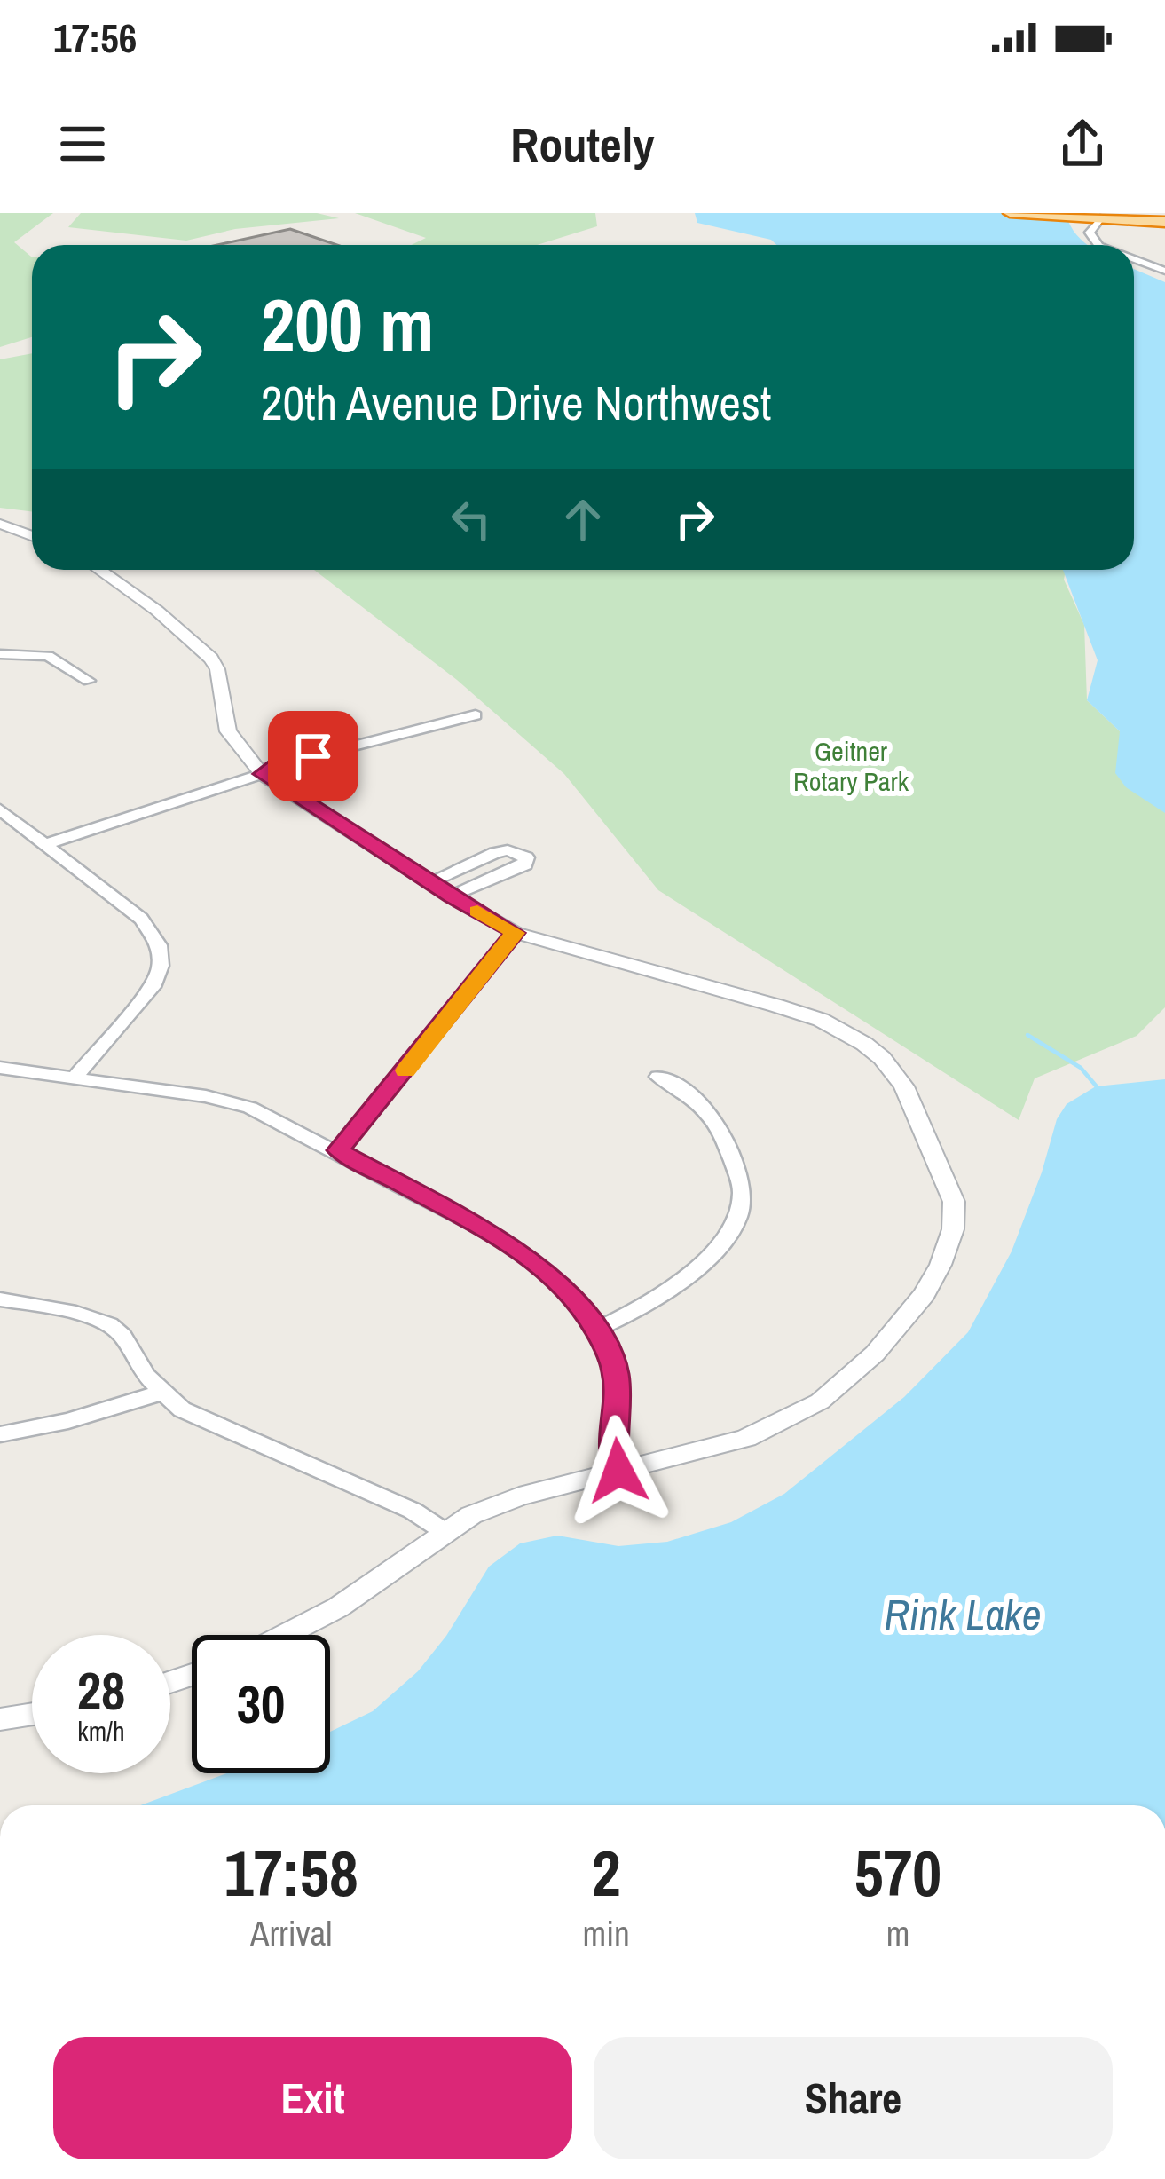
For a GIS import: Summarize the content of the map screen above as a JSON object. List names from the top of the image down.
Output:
{
  "water": ["Rink Lake"],
  "parks": ["Geitner Rotary Park"],
  "page": {
    "status": "17:56",
    "header": "Routely",
    "turn": ["200 m", "20th Avenue Drive Northwest"],
    "speed": "28 km/h",
    "limit": "30",
    "eta": [
      "17:58",
      "Arrival",
      "2",
      "min",
      "570",
      "m"
    ],
    "buttons": ["Exit", "Share"]
  }
}
